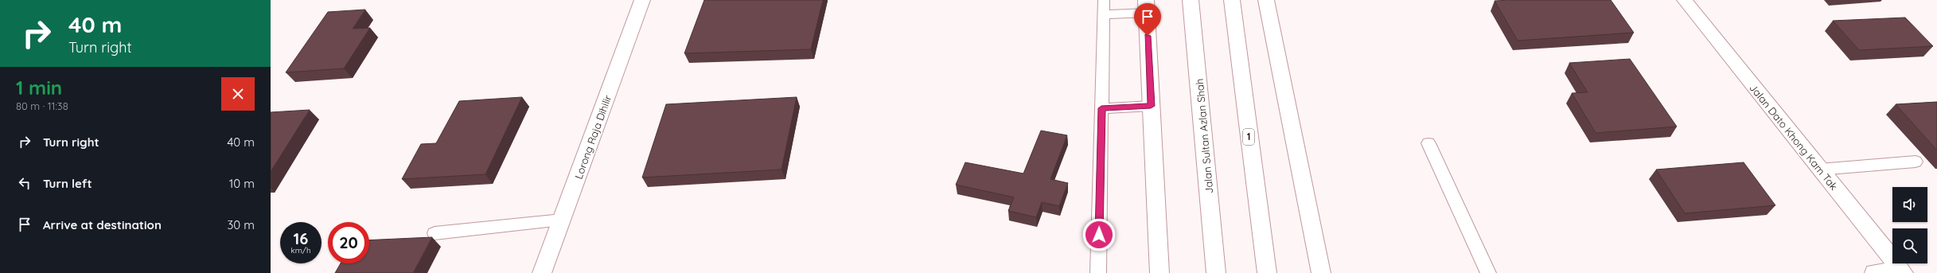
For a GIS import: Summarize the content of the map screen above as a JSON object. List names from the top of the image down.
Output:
{
  "streets": {
    "main road": [
      "Jalan Sultan Azlan Shah",
      "Lorong Raja Dihilir",
      "1",
      "Jalan Dato Khong Kam Tak"
    ]
  },
  "page": {
    "turn": ["40 m", "Turn right"],
    "heading": ["1 min", "80 m · 11:38"],
    "list": [
      {
        "name": "Turn right",
        "value": "40 m"
      },
      {
        "name": "Turn left",
        "value": "10 m"
      },
      {
        "name": "Arrive at destination",
        "value": "30 m"
      }
    ],
    "speed": "16 km/h",
    "limit": "20"
  }
}
